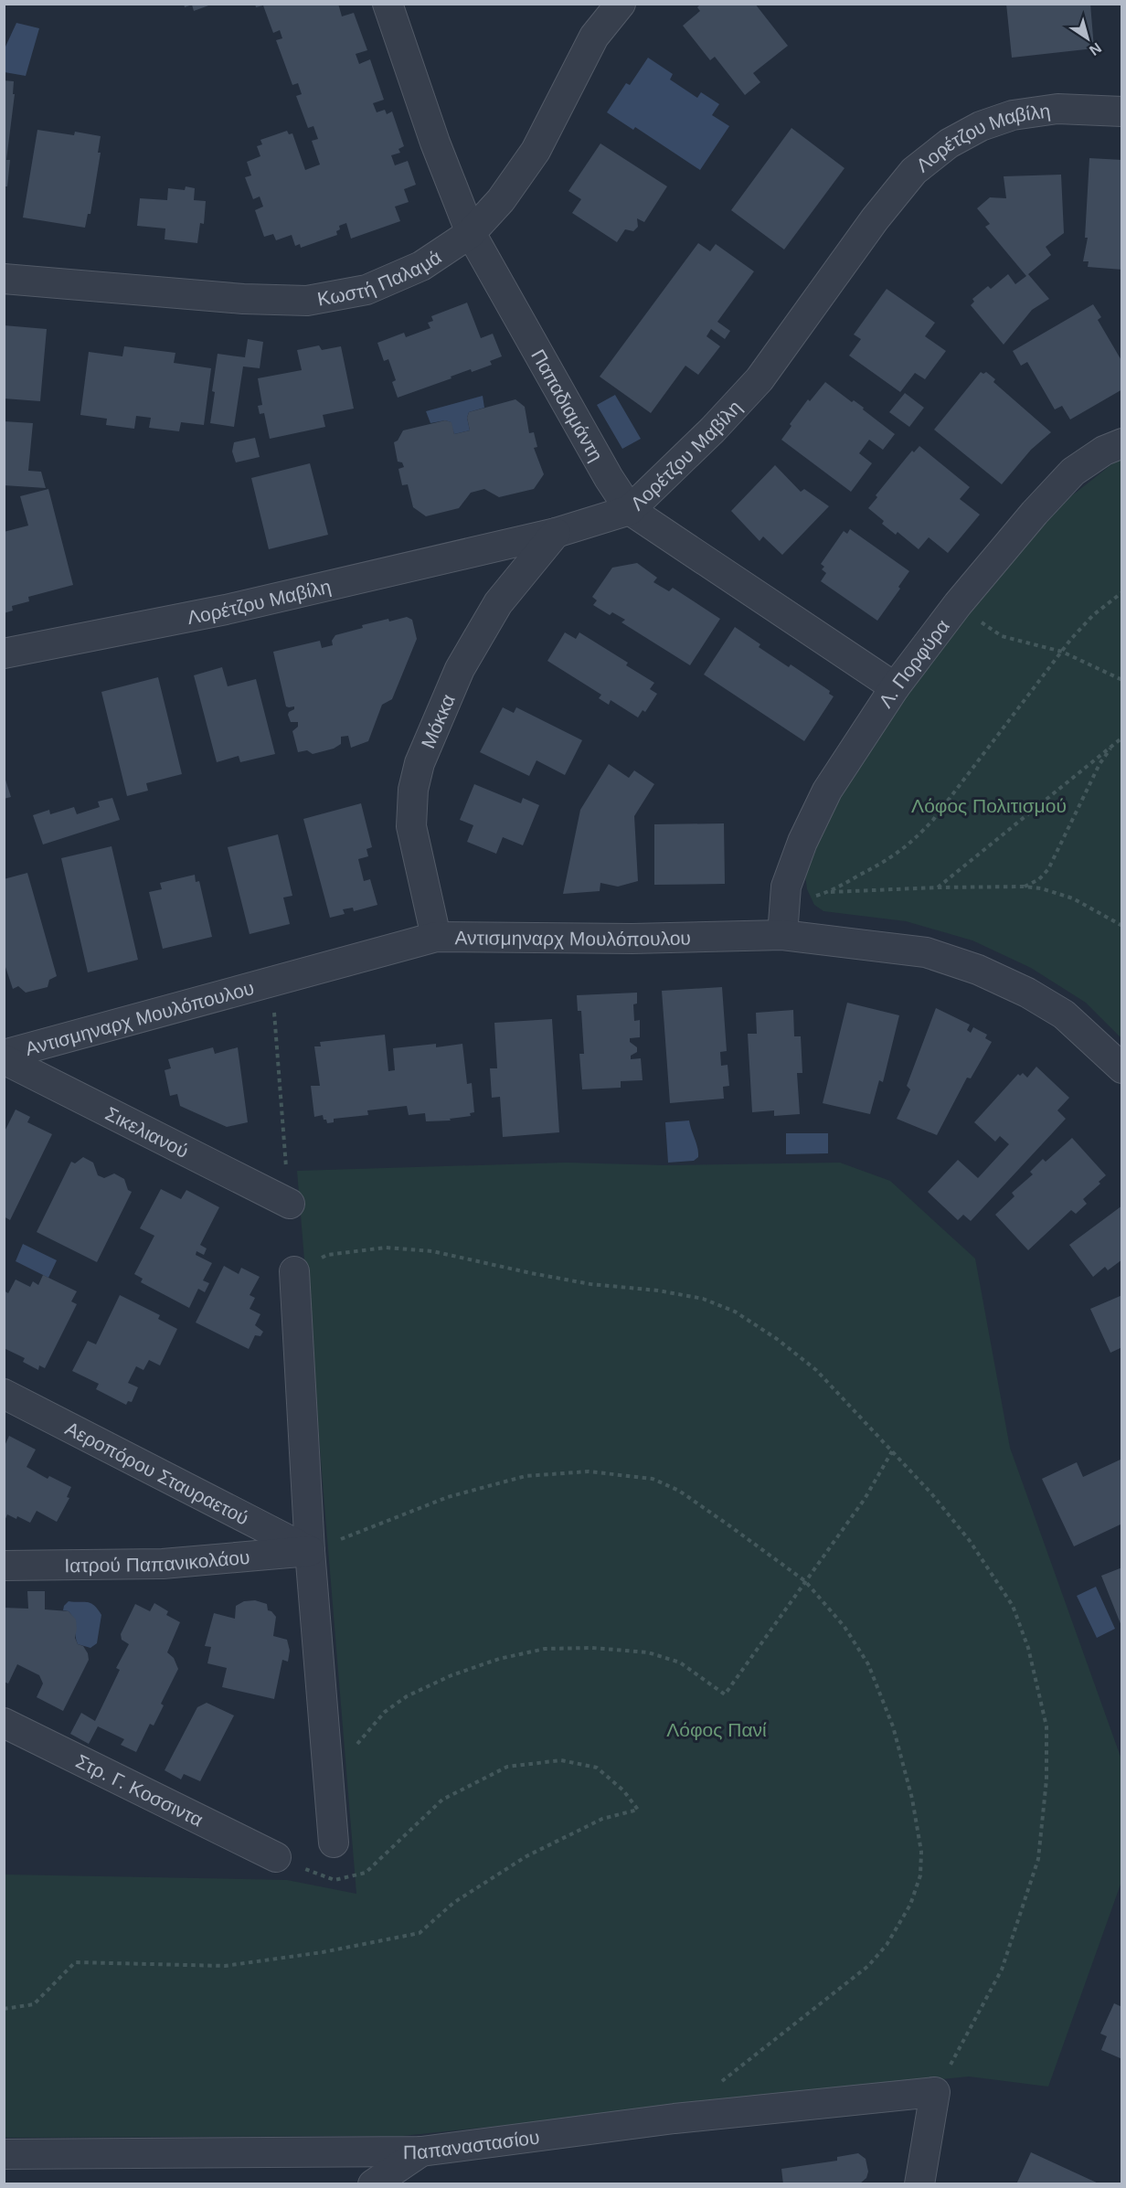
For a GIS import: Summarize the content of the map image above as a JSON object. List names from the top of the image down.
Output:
{
  "streets": {
    "street": [
      "Λορέτζου Μαβίλη",
      "Κωστή Παλαμά",
      "Παπαδιαμάντη",
      "Λ. Πορφύρα",
      "Μόκκα",
      "Αντισμηναρχ Μουλόπουλου",
      "Σικελιανού",
      "Αεροπόρου Σταυραετού",
      "Ιατρού Παπανικολάου",
      "Στρ. Γ. Κοσσιντα",
      "Παπαναστασίου"
    ]
  },
  "crossings": [
    ["Λορέτζου Μαβίλη", "Παπαδιαμάντη"],
    ["Λορέτζου Μαβίλη", "Μόκκα"],
    ["Κωστή Παλαμά", "Παπαδιαμάντη"],
    ["Παπαδιαμάντη", "Λ. Πορφύρα"],
    ["Λ. Πορφύρα", "Αντισμηναρχ Μουλόπουλου"],
    ["Μόκκα", "Αντισμηναρχ Μουλόπουλου"],
    ["Αεροπόρου Σταυραετού", "Ιατρού Παπανικολάου"]
  ],
  "parks": ["Λόφος Πολιτισμού", "Λόφος Πανί"],
  "north": "bottom right"
}
